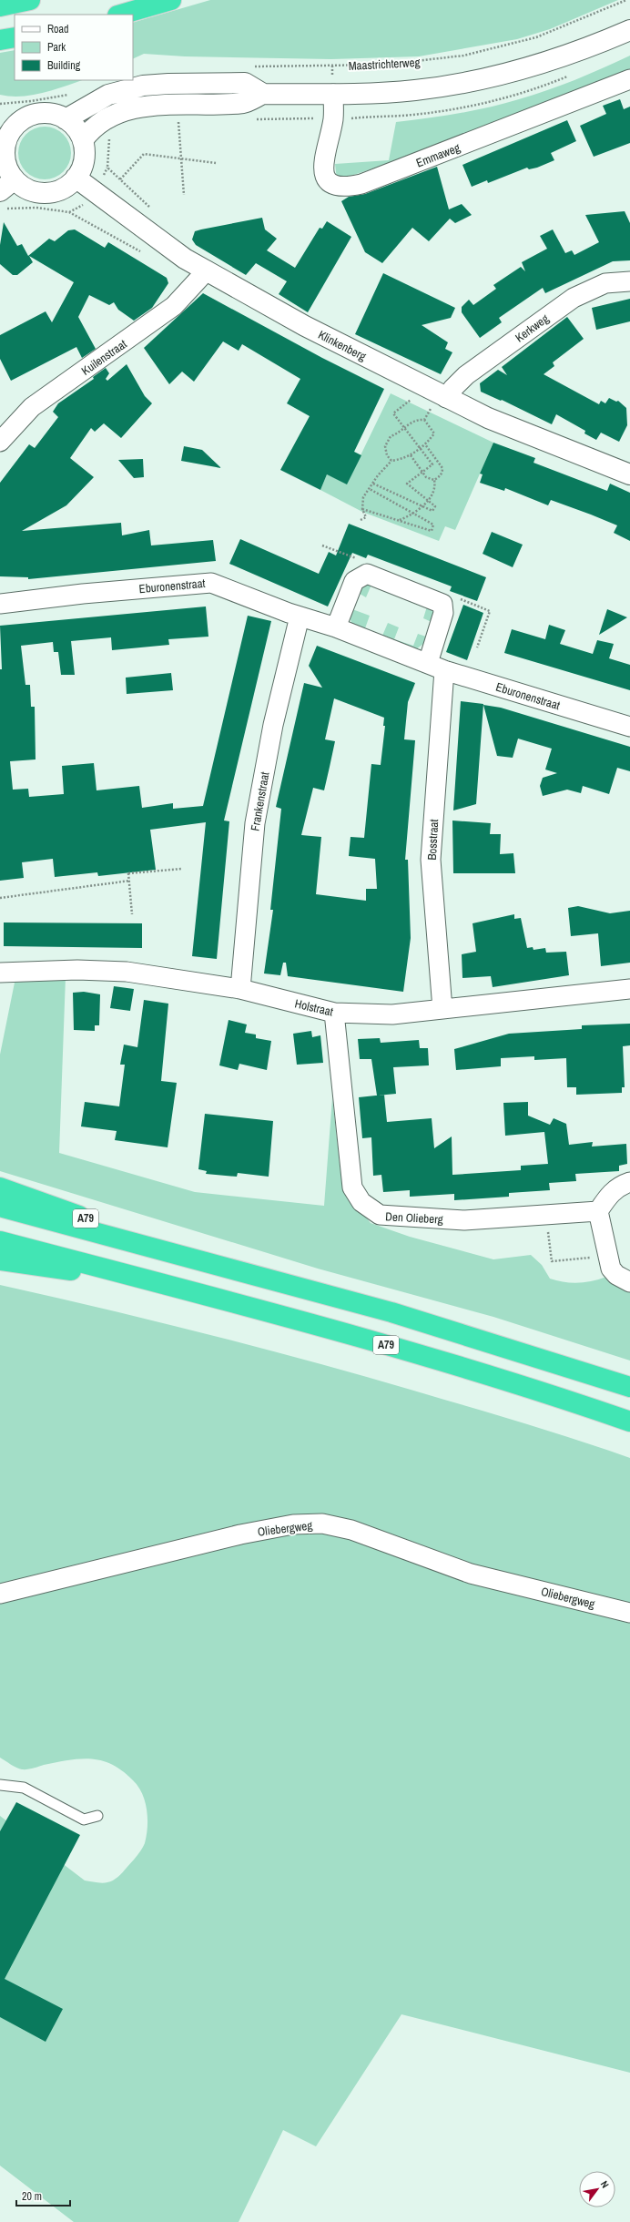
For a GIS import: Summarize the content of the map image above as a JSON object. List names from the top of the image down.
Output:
{
  "streets": {
    "highway": ["A79"],
    "main road": ["Klinkenberg"],
    "street": [
      "Emmaweg",
      "Kerkweg",
      "Kuilenstraat",
      "Eburonenstraat",
      "Frankenstraat",
      "Bosstraat",
      "Holstraat",
      "Den Olieberg",
      "Oliebergweg"
    ],
    "path": ["Maastrichterweg"]
  },
  "crossings": [
    ["Kerkweg", "Klinkenberg"],
    ["Klinkenberg", "Kuilenstraat"],
    ["Eburonenstraat", "Frankenstraat"],
    ["Eburonenstraat", "Bosstraat"],
    ["Frankenstraat", "Holstraat"],
    ["Bosstraat", "Holstraat"],
    ["Holstraat", "Den Olieberg"]
  ],
  "legend": ["Road", "Park", "Building"],
  "scale_bar": "20 m",
  "north": "top right"
}
